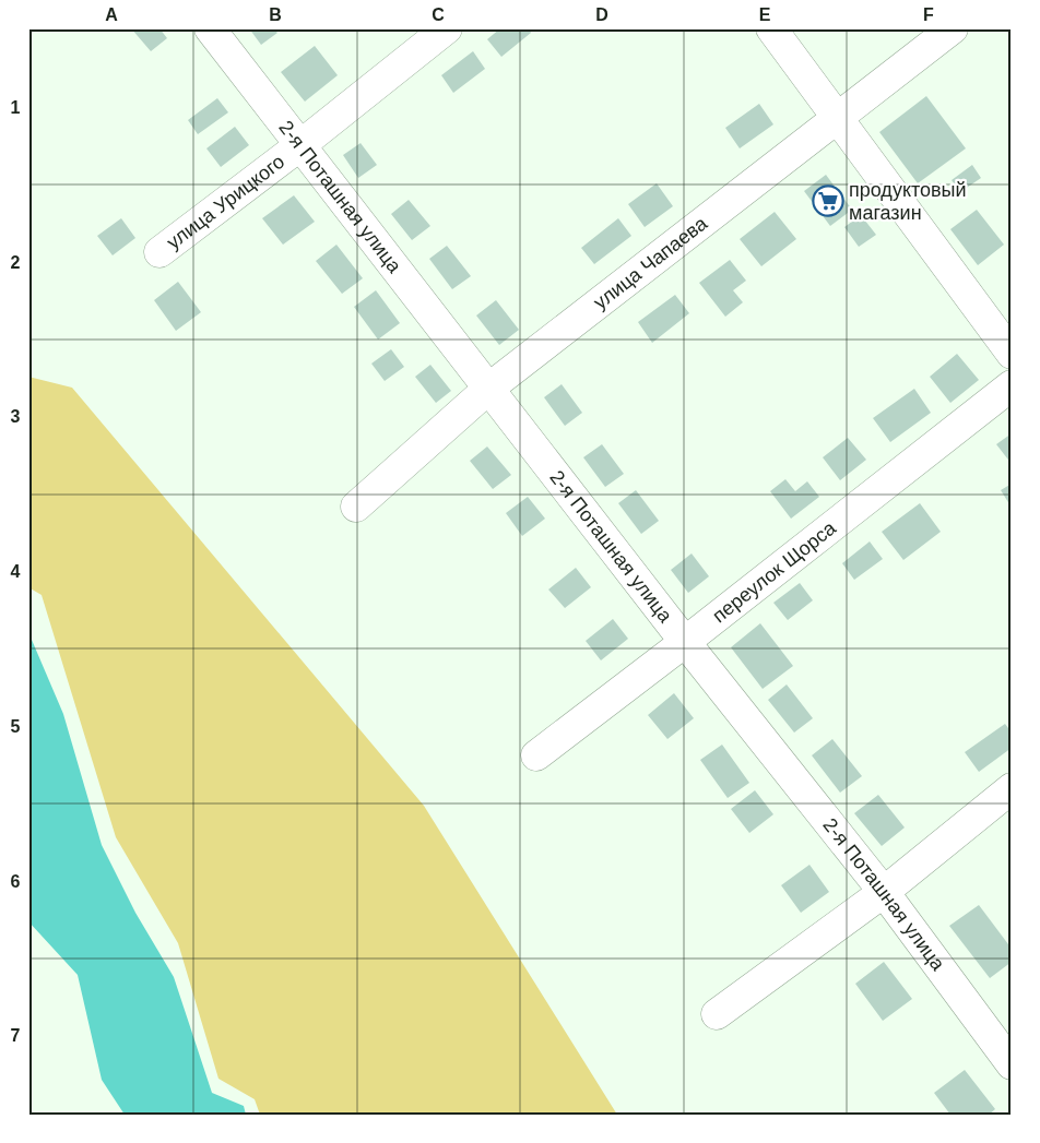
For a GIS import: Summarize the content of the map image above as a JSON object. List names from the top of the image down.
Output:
{
  "streets": {
    "street": [
      "2-я Поташная улица",
      "улица Урицкого",
      "улица Чапаева",
      "переулок Щорса"
    ]
  },
  "crossings": [
    ["2-я Поташная улица", "улица Урицкого"],
    ["2-я Поташная улица", "улица Чапаева"],
    ["2-я Поташная улица", "переулок Щорса"]
  ],
  "places": {
    "supermarket": ["продуктовый магазин"]
  },
  "grid": {
    "columns": [
      "A",
      "B",
      "C",
      "D",
      "E",
      "F"
    ],
    "rows": [
      "1",
      "2",
      "3",
      "4",
      "5",
      "6",
      "7"
    ]
  }
}
